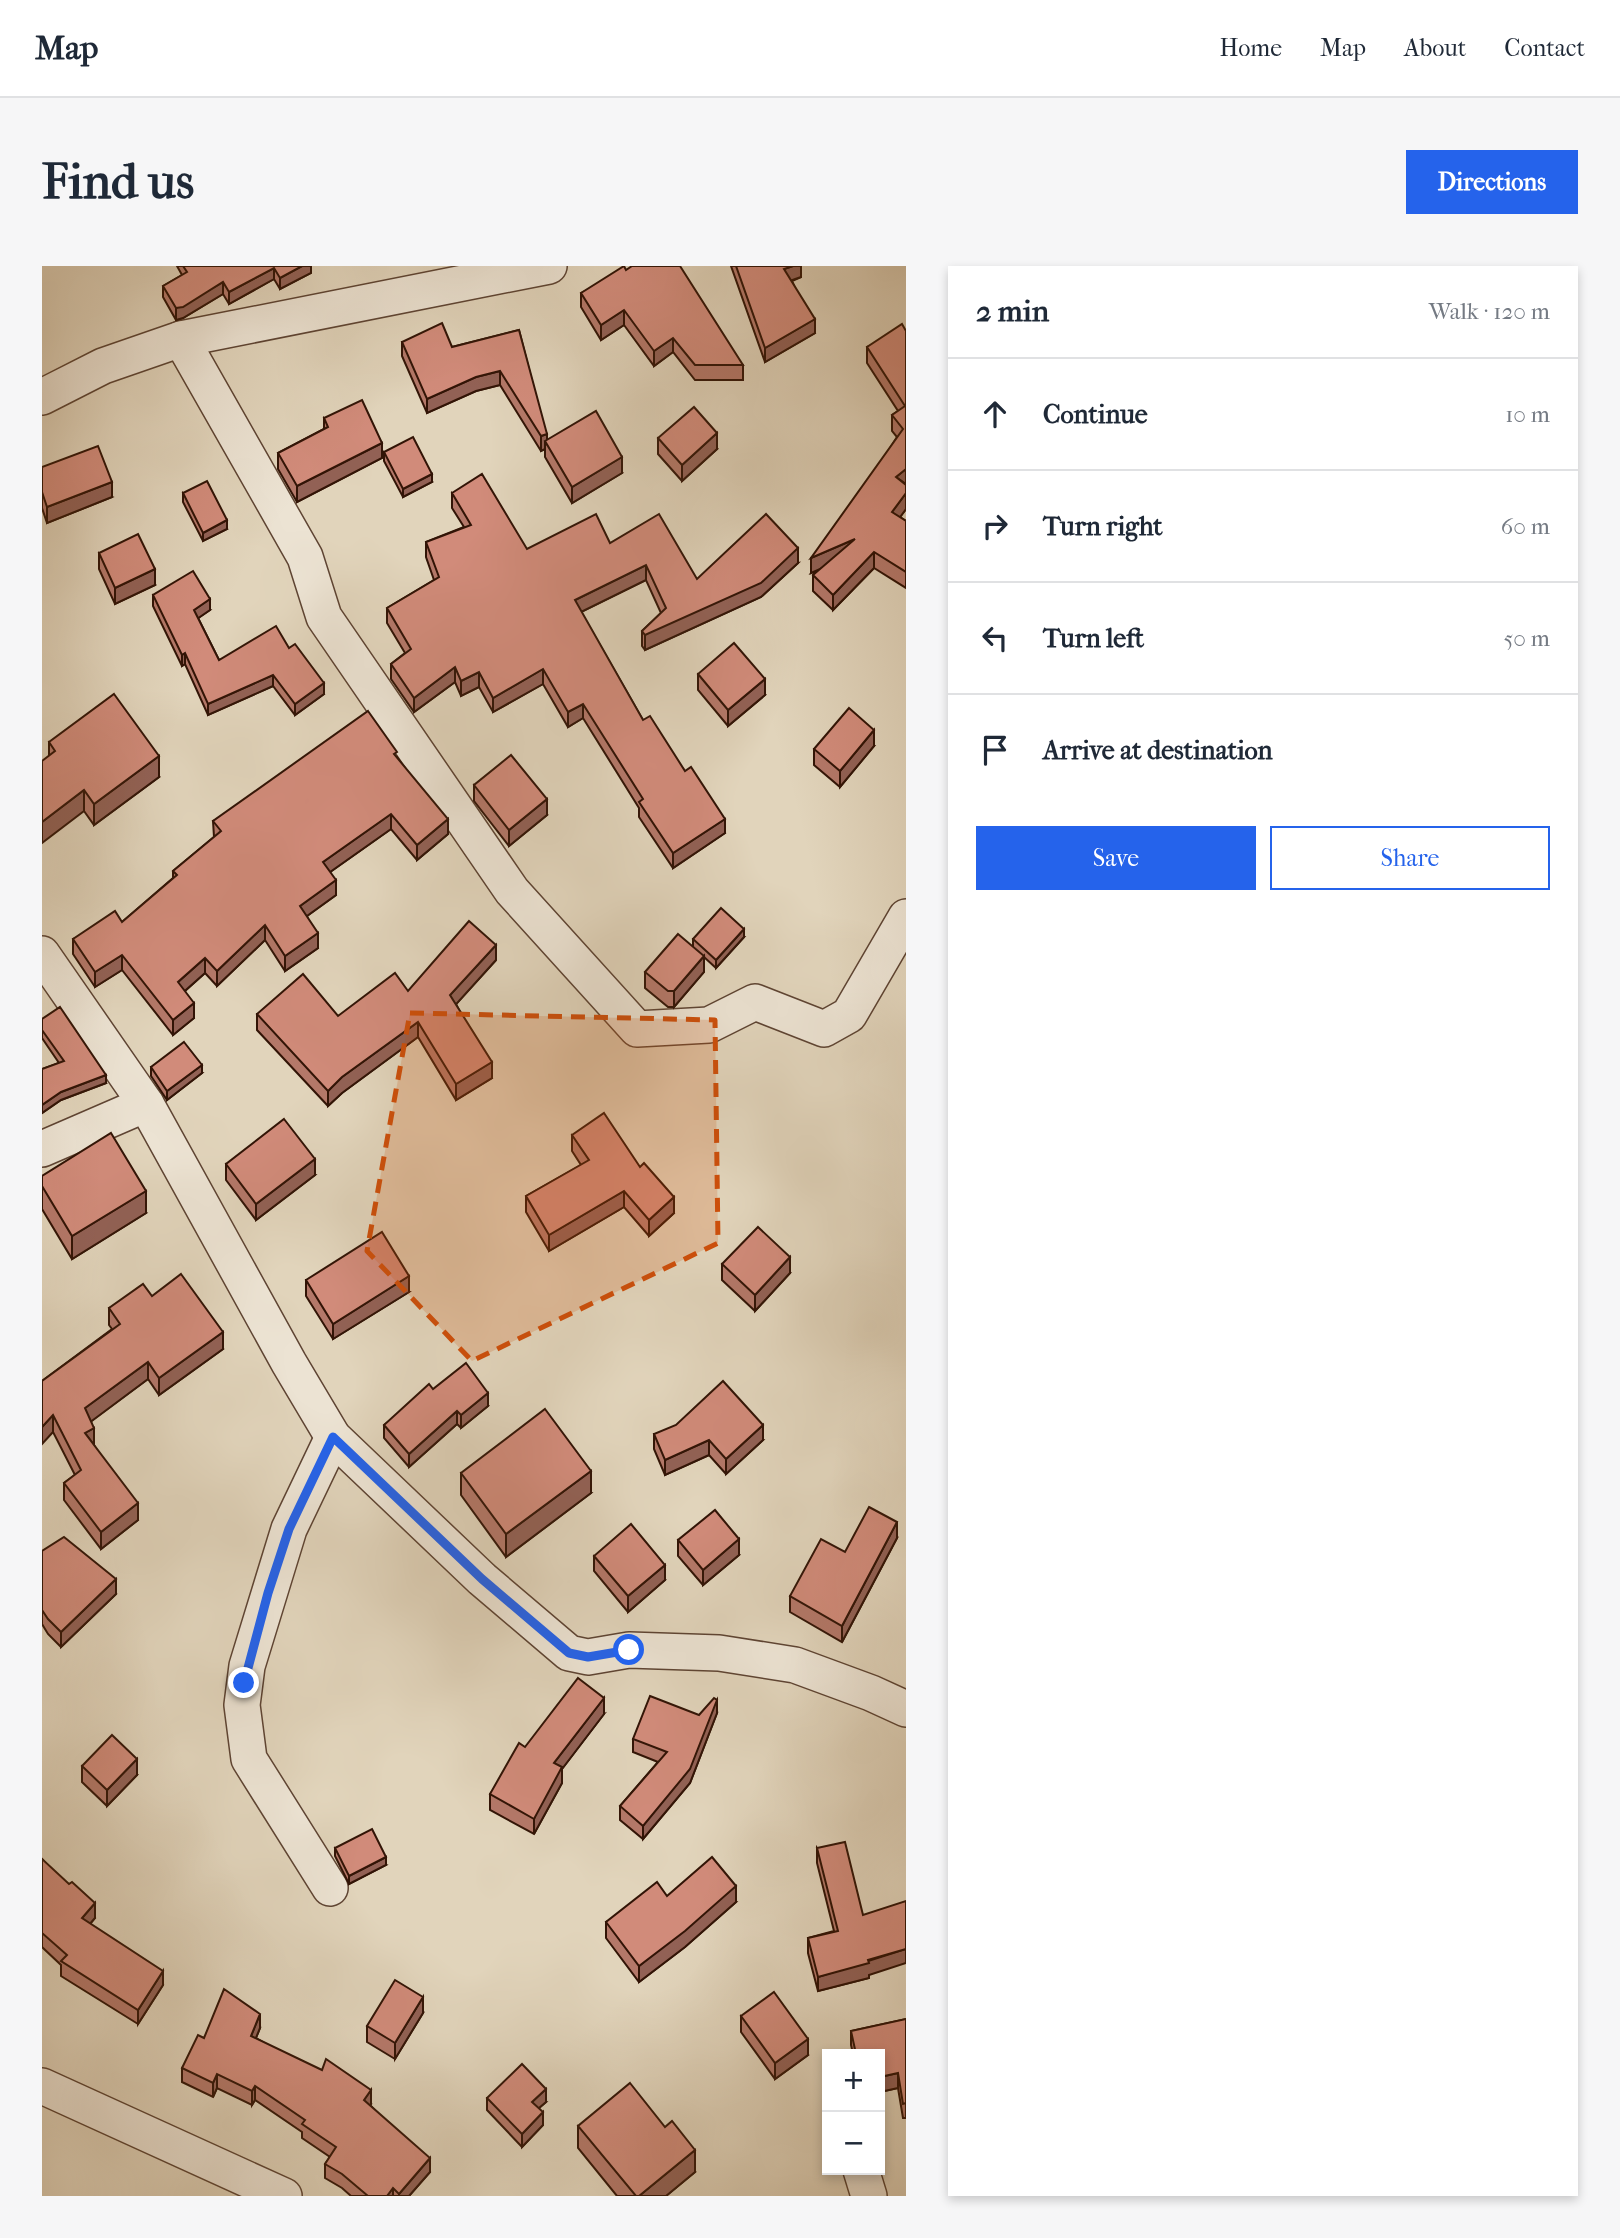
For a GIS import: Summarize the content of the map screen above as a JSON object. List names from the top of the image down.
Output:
{
  "page": {
    "header": "Map",
    "nav": [
      "Home",
      "Map",
      "About",
      "Contact"
    ],
    "buttons": [
      "Directions",
      ["Save", "Share"]
    ],
    "title": "Find us",
    "heading": ["2 min", "Walk · 120 m"],
    "list": [
      ["Continue", "10 m"],
      ["Turn right", "60 m"],
      ["Turn left", "50 m"],
      "Arrive at destination"
    ],
    "map_buttons": ["+", "−"]
  }
}
